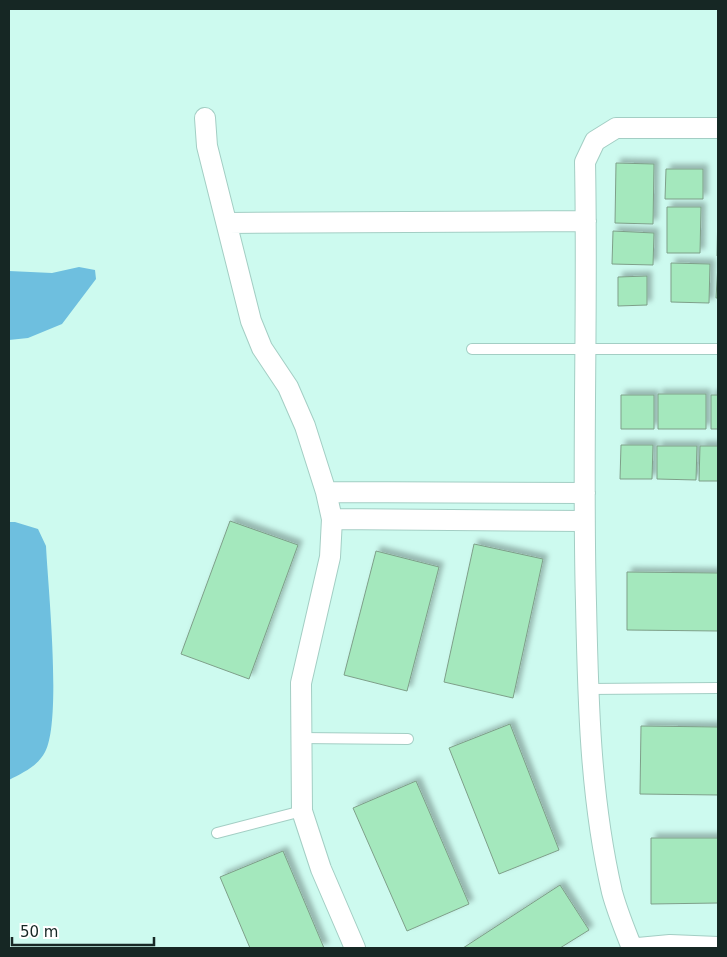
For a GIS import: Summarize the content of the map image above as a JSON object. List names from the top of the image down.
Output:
{
  "scale_bar": "50 m"
}
